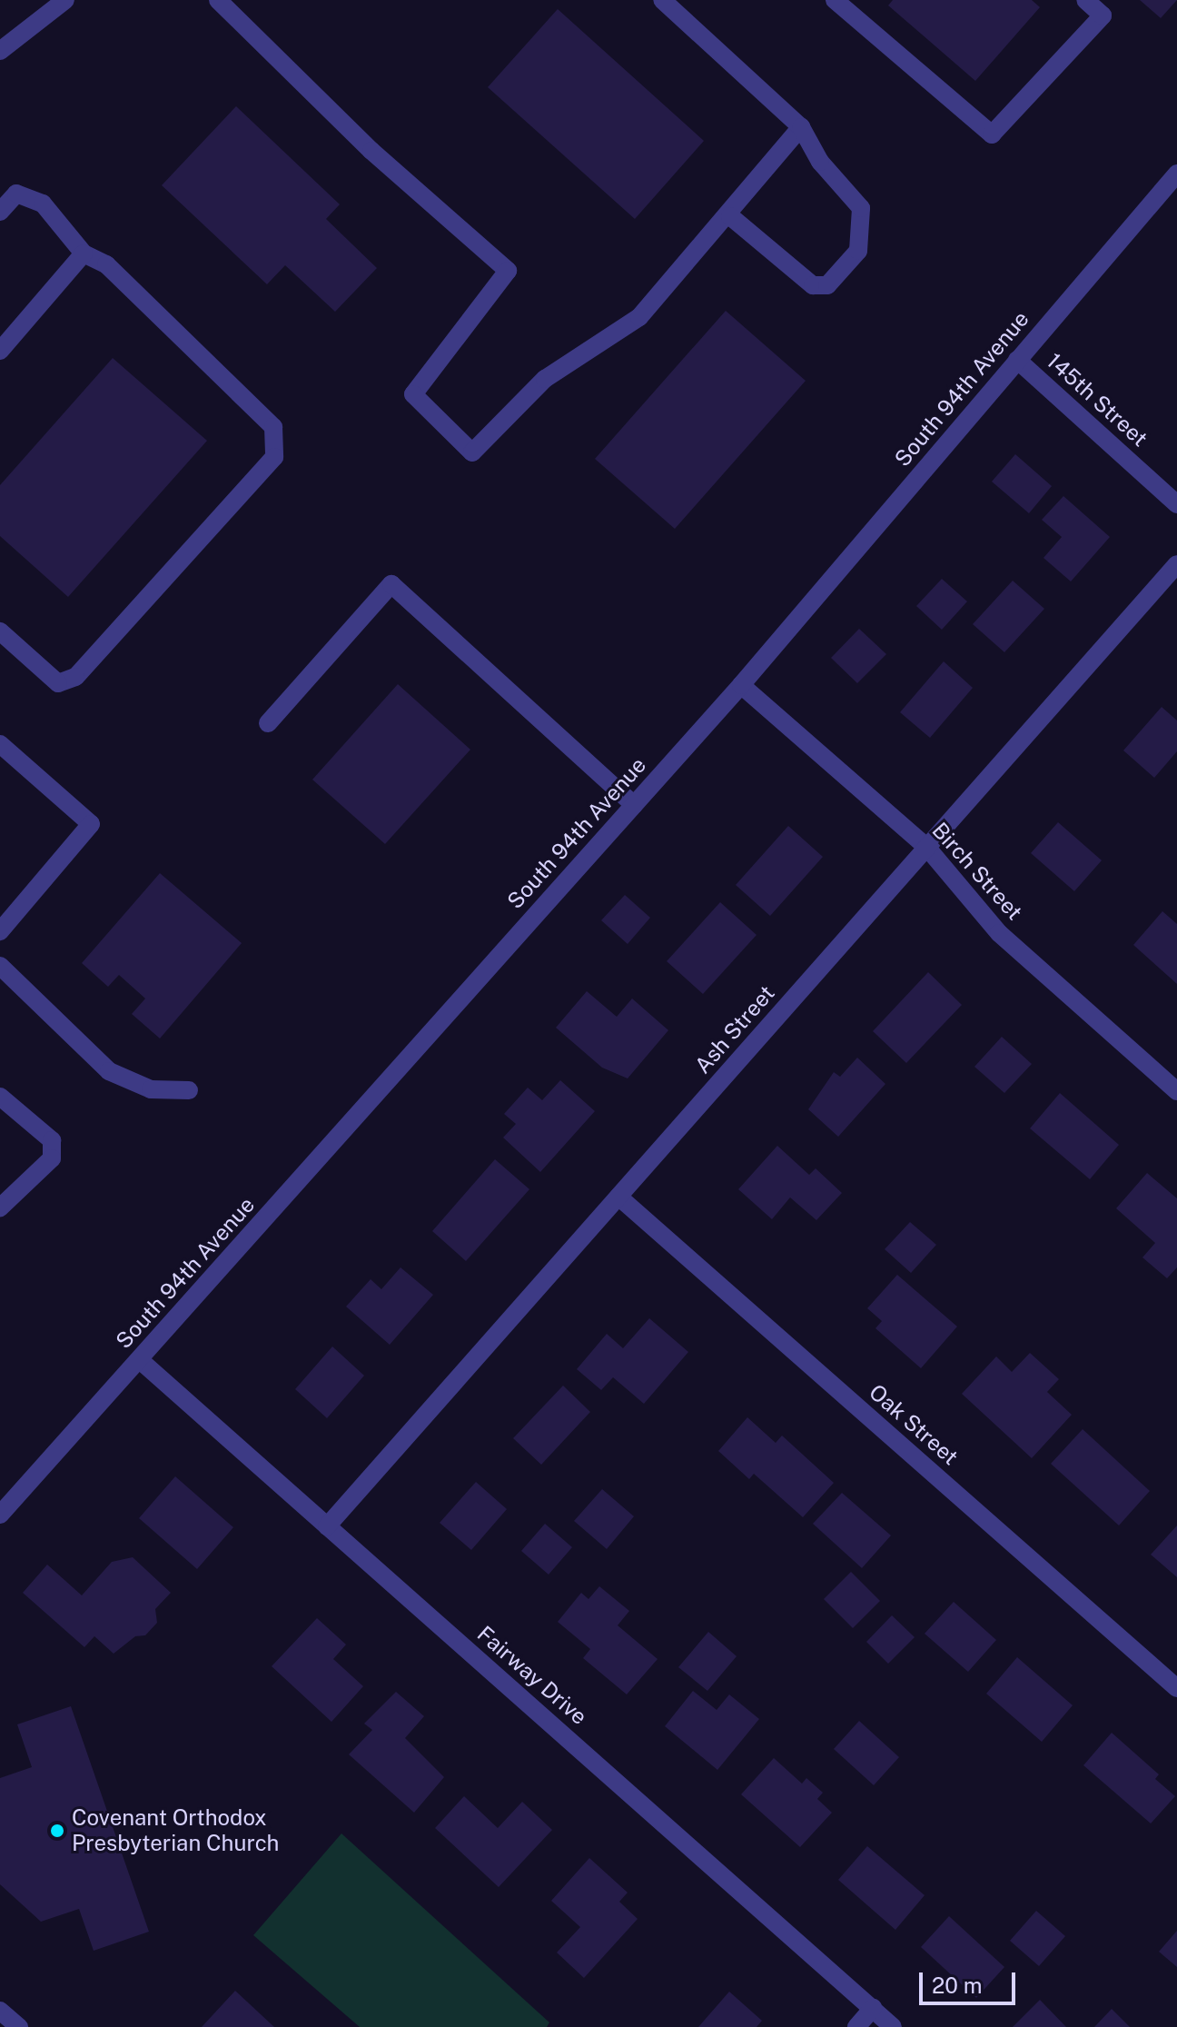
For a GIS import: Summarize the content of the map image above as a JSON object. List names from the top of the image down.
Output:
{
  "streets": {
    "street": [
      "South 94th Avenue",
      "145th Street",
      "Birch Street",
      "Ash Street",
      "Oak Street",
      "Fairway Drive"
    ]
  },
  "crossings": [
    ["South 94th Avenue", "145th Street"],
    ["South 94th Avenue", "Birch Street"],
    ["South 94th Avenue", "Fairway Drive"],
    ["Birch Street", "Ash Street"],
    ["Ash Street", "Oak Street"],
    ["Ash Street", "Fairway Drive"]
  ],
  "places": ["Covenant Orthodox Presbyterian Church"],
  "scale_bar": "20 m"
}
